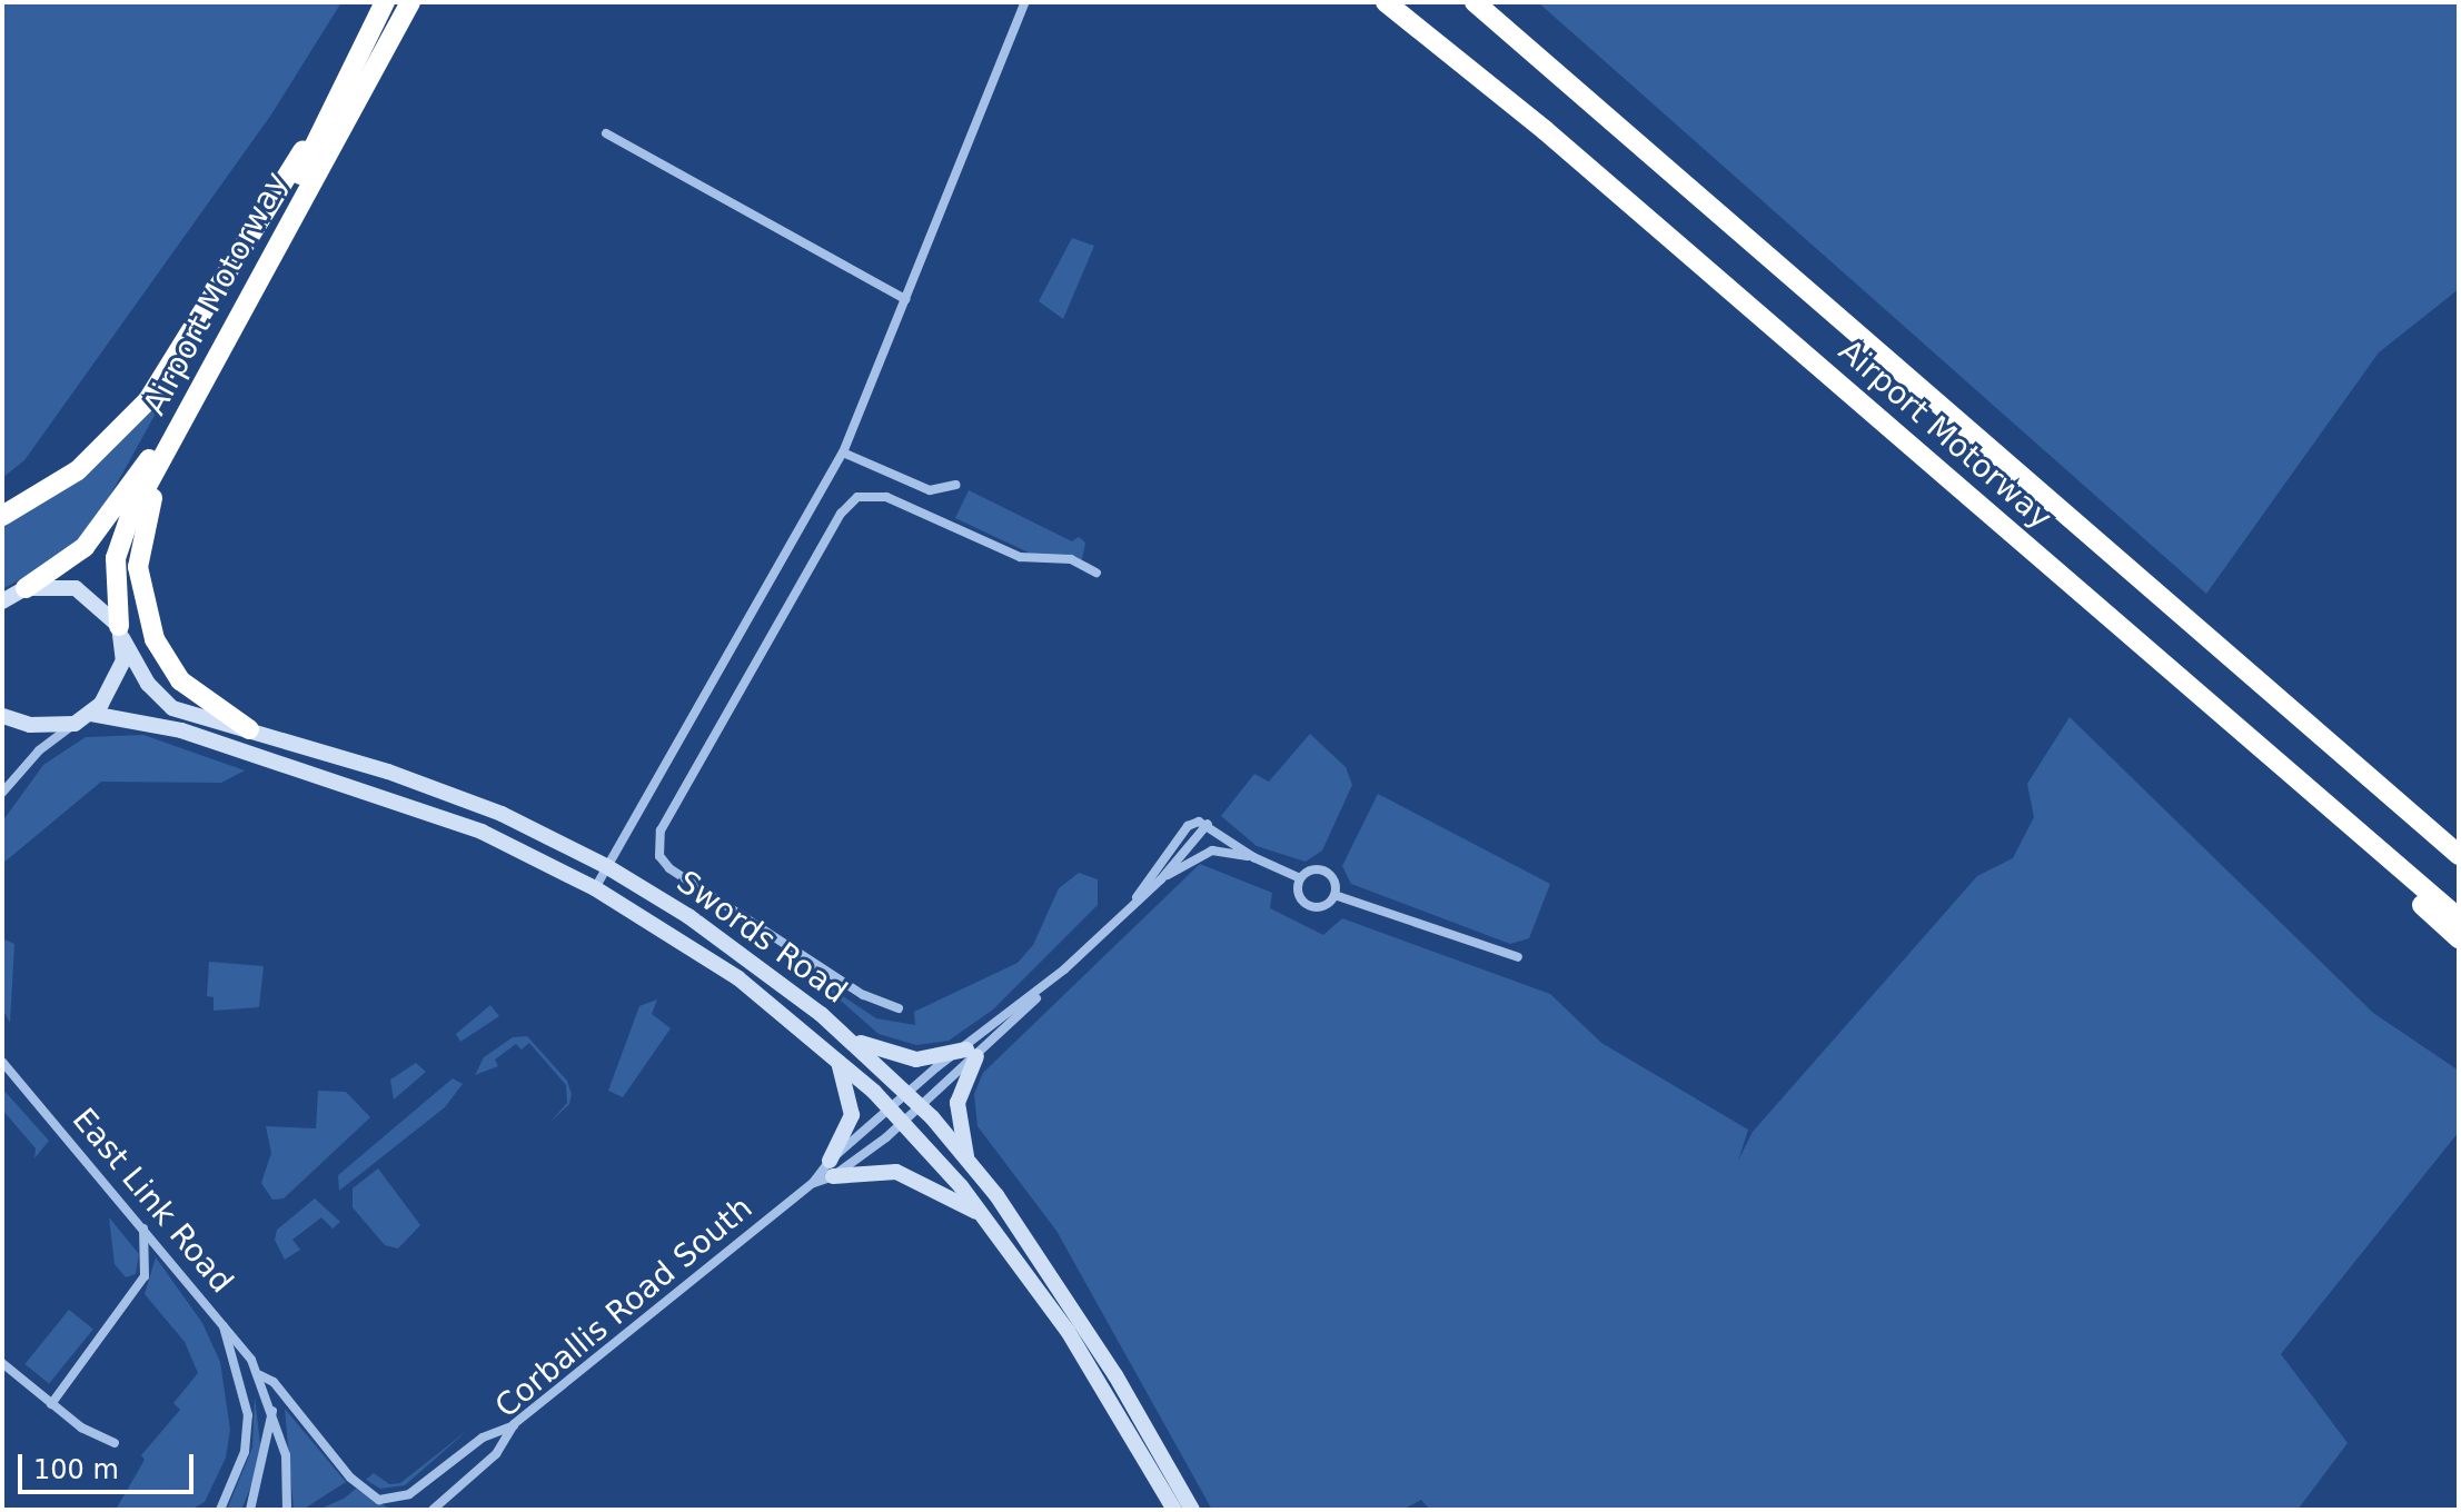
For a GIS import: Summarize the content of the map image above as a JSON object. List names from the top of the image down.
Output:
{
  "streets": {
    "highway": ["Airport Motorway"],
    "main road": ["Swords Road"],
    "street": ["East Link Road", "Corballis Road South"]
  },
  "crossings": [
    ["Airport Motorway", "Swords Road"],
    ["Swords Road", "Corballis Road South"],
    ["East Link Road", "Corballis Road South"]
  ],
  "scale_bar": "100 m"
}
